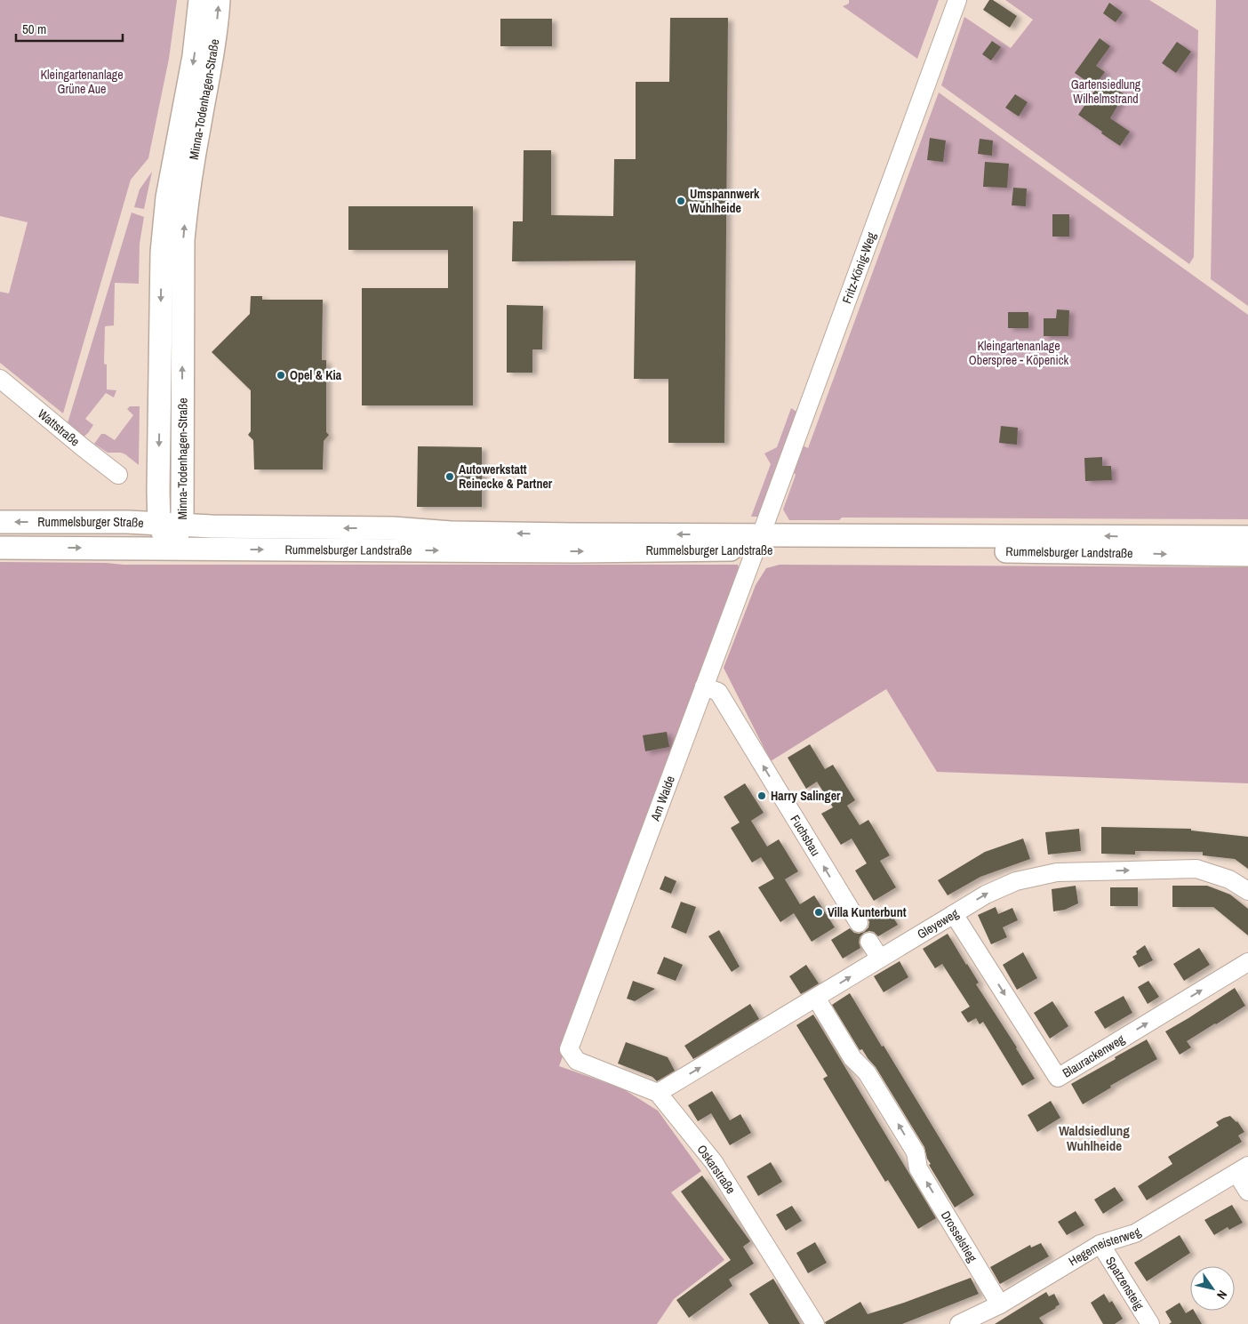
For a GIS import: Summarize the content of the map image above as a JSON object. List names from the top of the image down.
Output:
{
  "streets": {
    "main road": ["Minna-Todenhagen-Straße", "Rummelsburger Straße", "Rummelsburger Landstraße"],
    "street": [
      "Fritz-König-Weg",
      "Wattstraße",
      "Am Walde",
      "Fuchsbau",
      "Gleyeweg",
      "Blaurackenweg",
      "Oskarstraße",
      "Drosselstieg",
      "Hegemeisterweg",
      "Spatzensteig"
    ]
  },
  "crossings": [
    ["Minna-Todenhagen-Straße", "Rummelsburger Straße"],
    ["Minna-Todenhagen-Straße", "Rummelsburger Landstraße"],
    ["Fritz-König-Weg", "Rummelsburger Landstraße"],
    ["Fritz-König-Weg", "Am Walde"],
    ["Rummelsburger Straße", "Rummelsburger Landstraße"],
    ["Rummelsburger Landstraße", "Am Walde"],
    ["Am Walde", "Fuchsbau"],
    ["Am Walde", "Oskarstraße"],
    ["Gleyeweg", "Blaurackenweg"],
    ["Gleyeweg", "Oskarstraße"],
    ["Gleyeweg", "Drosselstieg"],
    ["Drosselstieg", "Hegemeisterweg"],
    ["Hegemeisterweg", "Spatzensteig"]
  ],
  "one_way": ["Fuchsbau", "Gleyeweg", "Drosselstieg"],
  "districts": ["Waldsiedlung Wuhlheide"],
  "parks": ["Kleingartenanlage Grüne Aue", "Gartensiedlung Wilhelmstrand", "Kleingartenanlage Oberspree - Köpenick"],
  "places": [
    "Umspannwerk Wuhlheide",
    "Opel & Kia",
    "Autowerkstatt Reinecke & Partner",
    "Harry Salinger",
    "Villa Kunterbunt"
  ],
  "scale_bar": "50 m",
  "north": "bottom right"
}
